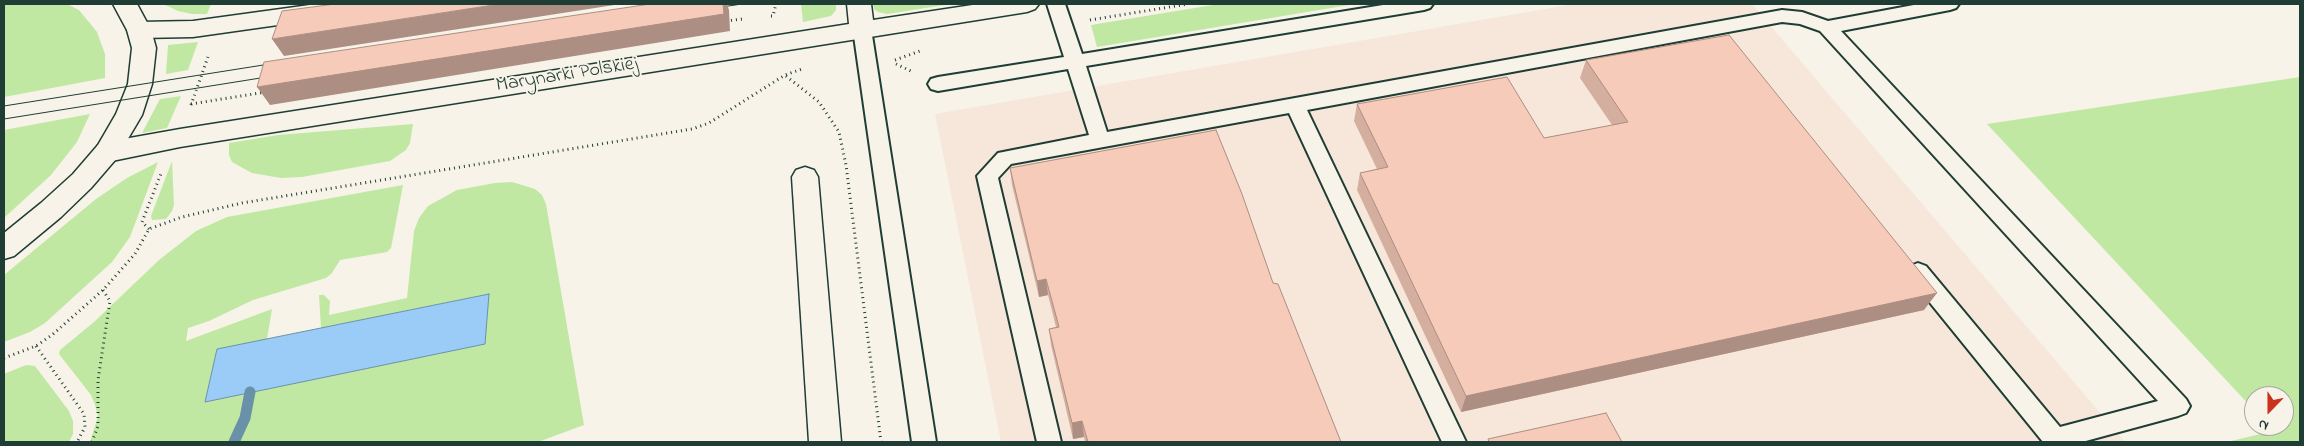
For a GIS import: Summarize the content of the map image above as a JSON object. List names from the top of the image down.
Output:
{
  "streets": {
    "main road": ["Marynarki Polskiej"]
  },
  "north": "bottom"
}
